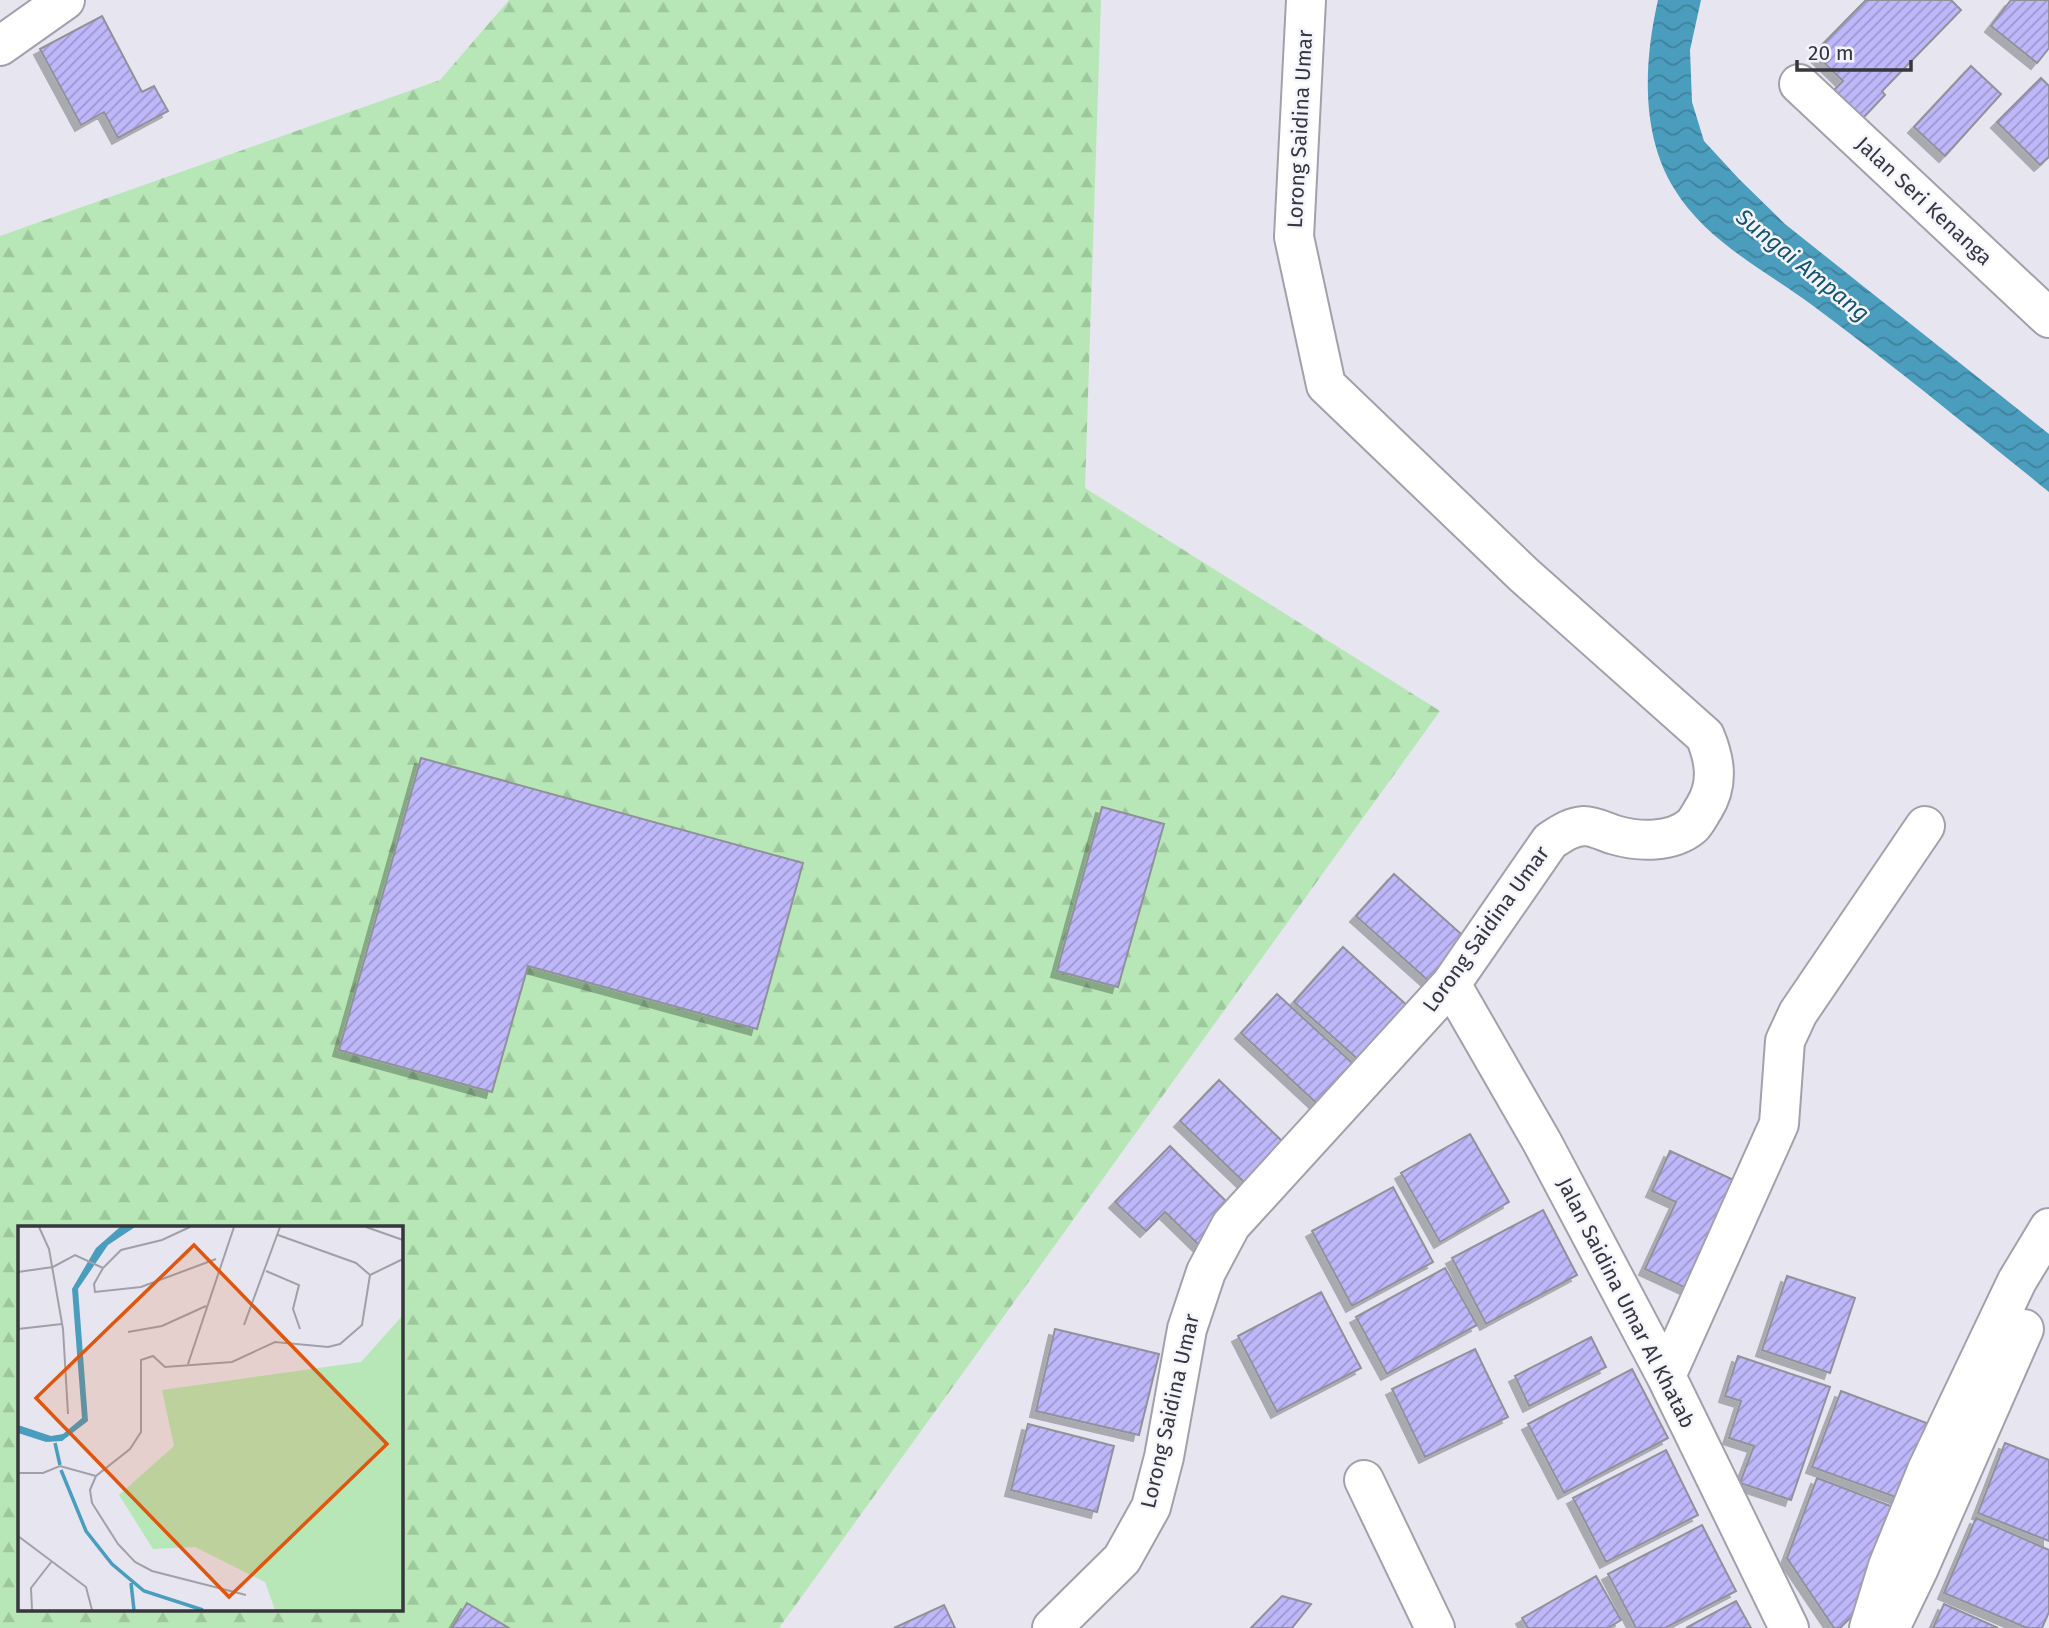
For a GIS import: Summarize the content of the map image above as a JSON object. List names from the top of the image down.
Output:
{
  "streets": {
    "street": ["Lorong Saidina Umar", "Jalan Seri Kenanga", "Jalan Saidina Umar Al Khatab"]
  },
  "crossings": [
    ["Lorong Saidina Umar", "Jalan Saidina Umar Al Khatab"]
  ],
  "water": ["Sungai Ampang"],
  "scale_bar": "20 m"
}
